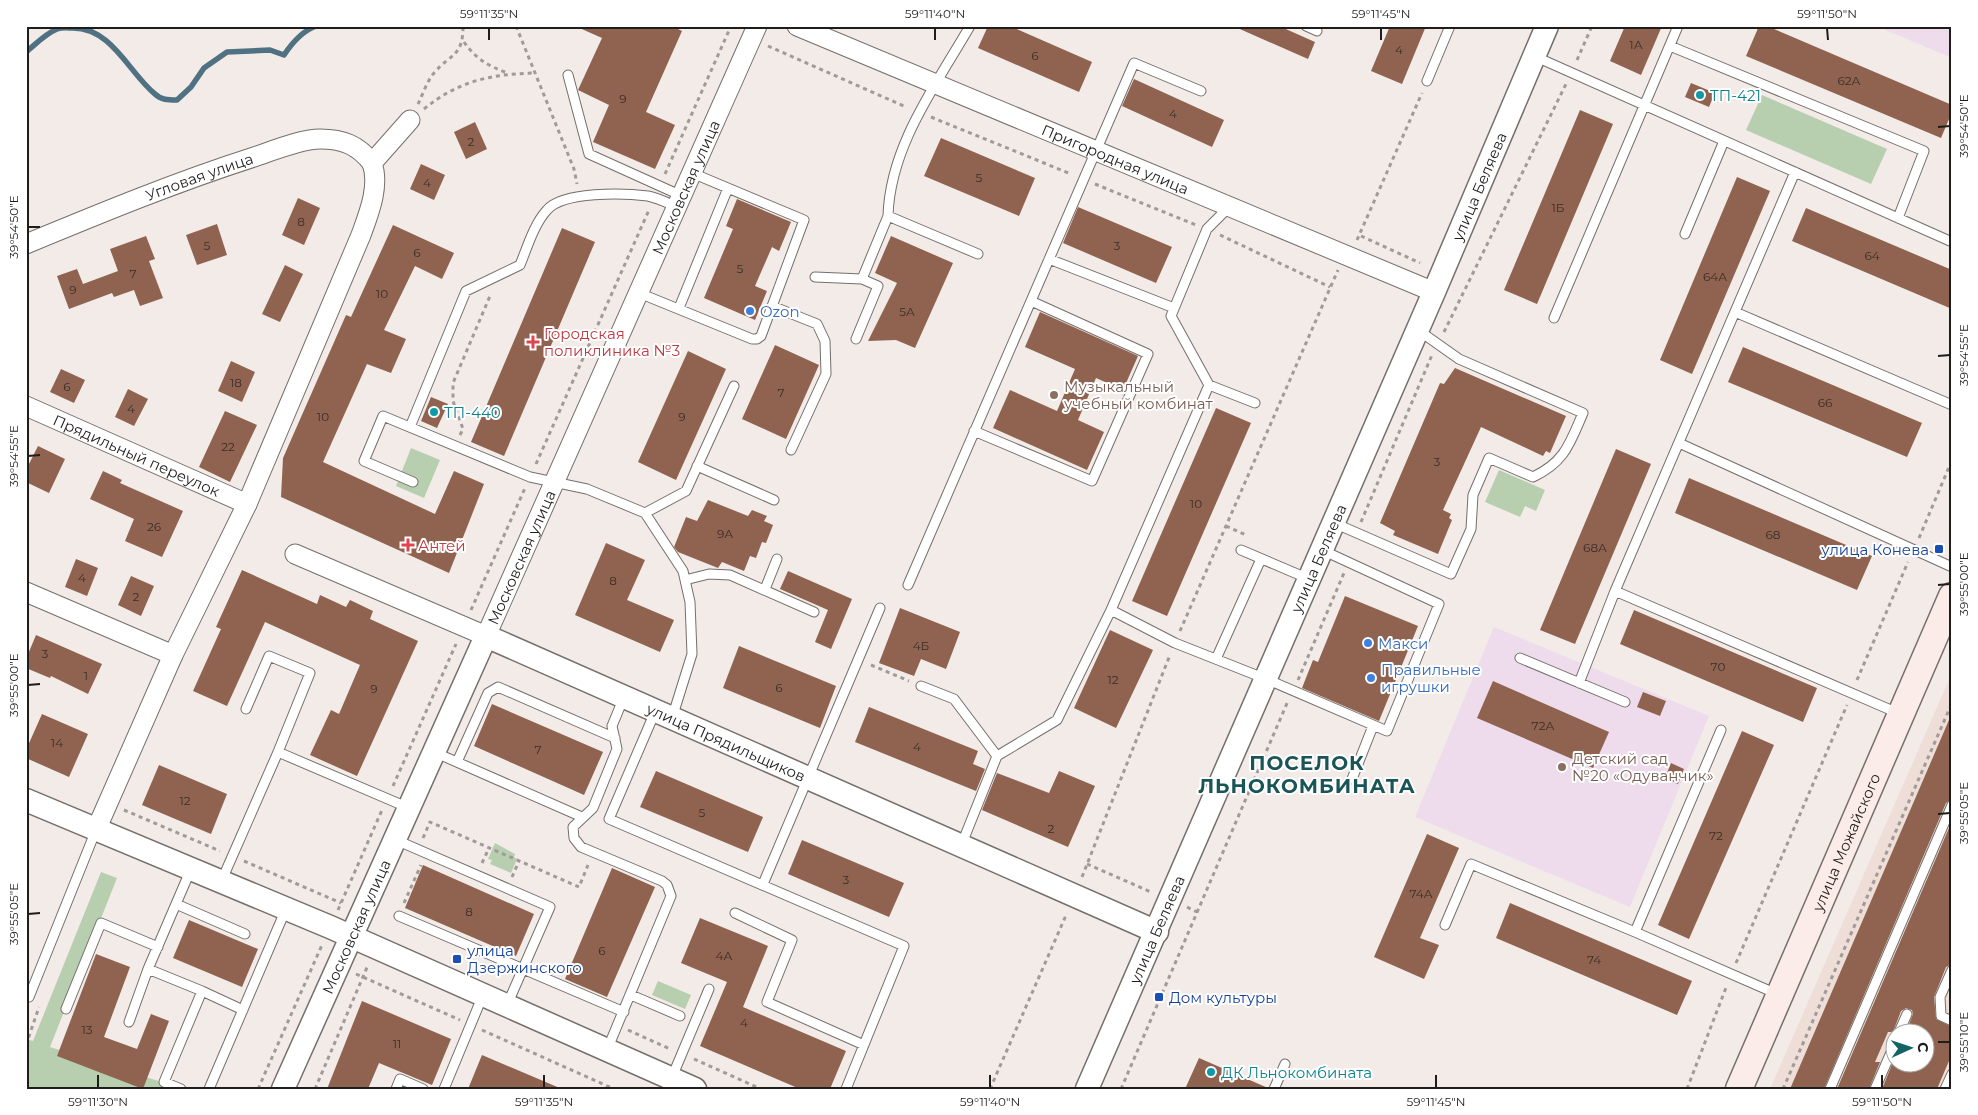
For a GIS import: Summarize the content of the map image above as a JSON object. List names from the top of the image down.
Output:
{
  "streets": {
    "main road": ["улица Можайского"],
    "street": [
      "Пригородная улица",
      "Угловая улица",
      "улица Беляева",
      "Московская улица",
      "Прядильный переулок",
      "улица Прядильщиков"
    ]
  },
  "crossings": [
    ["Пригородная улица", "улица Беляева"],
    ["улица Беляева", "улица Прядильщиков"],
    ["Московская улица", "улица Прядильщиков"]
  ],
  "districts": ["ПОСЕЛОК ЛЬНОКОМБИНАТА"],
  "places": {
    "other": [
      "ТП-421",
      "Ozon",
      "Музыкальный учебный комбинат",
      "ТП-440",
      "Макси",
      "Правильные игрушки",
      "Детский сад №20 «Одуванчик»",
      "ДК Льнокомбината"
    ],
    "health": ["Городская поликлиника №3", "Антей"],
    "transit": ["улица Конева", "улица Дзержинского", "Дом культуры"]
  },
  "house_numbers": [
    "1А",
    "4",
    "6",
    "62А",
    "9",
    "4",
    "2",
    "5",
    "4",
    "1Б",
    "8",
    "5",
    "3",
    "6",
    "64",
    "5",
    "7",
    "64А",
    "9",
    "10",
    "5А",
    "18",
    "6",
    "7",
    "66",
    "4",
    "10",
    "9",
    "22",
    "3",
    "10",
    "26",
    "9А",
    "68",
    "68А",
    "4",
    "8",
    "2",
    "4Б",
    "3",
    "70",
    "1",
    "12",
    "6",
    "9",
    "72А",
    "14",
    "4",
    "7",
    "12",
    "5",
    "2",
    "72",
    "3",
    "74А",
    "8",
    "6",
    "4А",
    "74",
    "4",
    "13",
    "11"
  ],
  "north": "right",
  "coordinates": [
    "59°11'35\"N",
    "59°11'40\"N",
    "59°11'45\"N",
    "59°11'50\"N",
    "39°54'50\"E",
    "39°54'55\"E",
    "39°55'00\"E",
    "39°55'05\"E",
    "39°55'10\"E",
    "59°11'30\"N"
  ]
}
